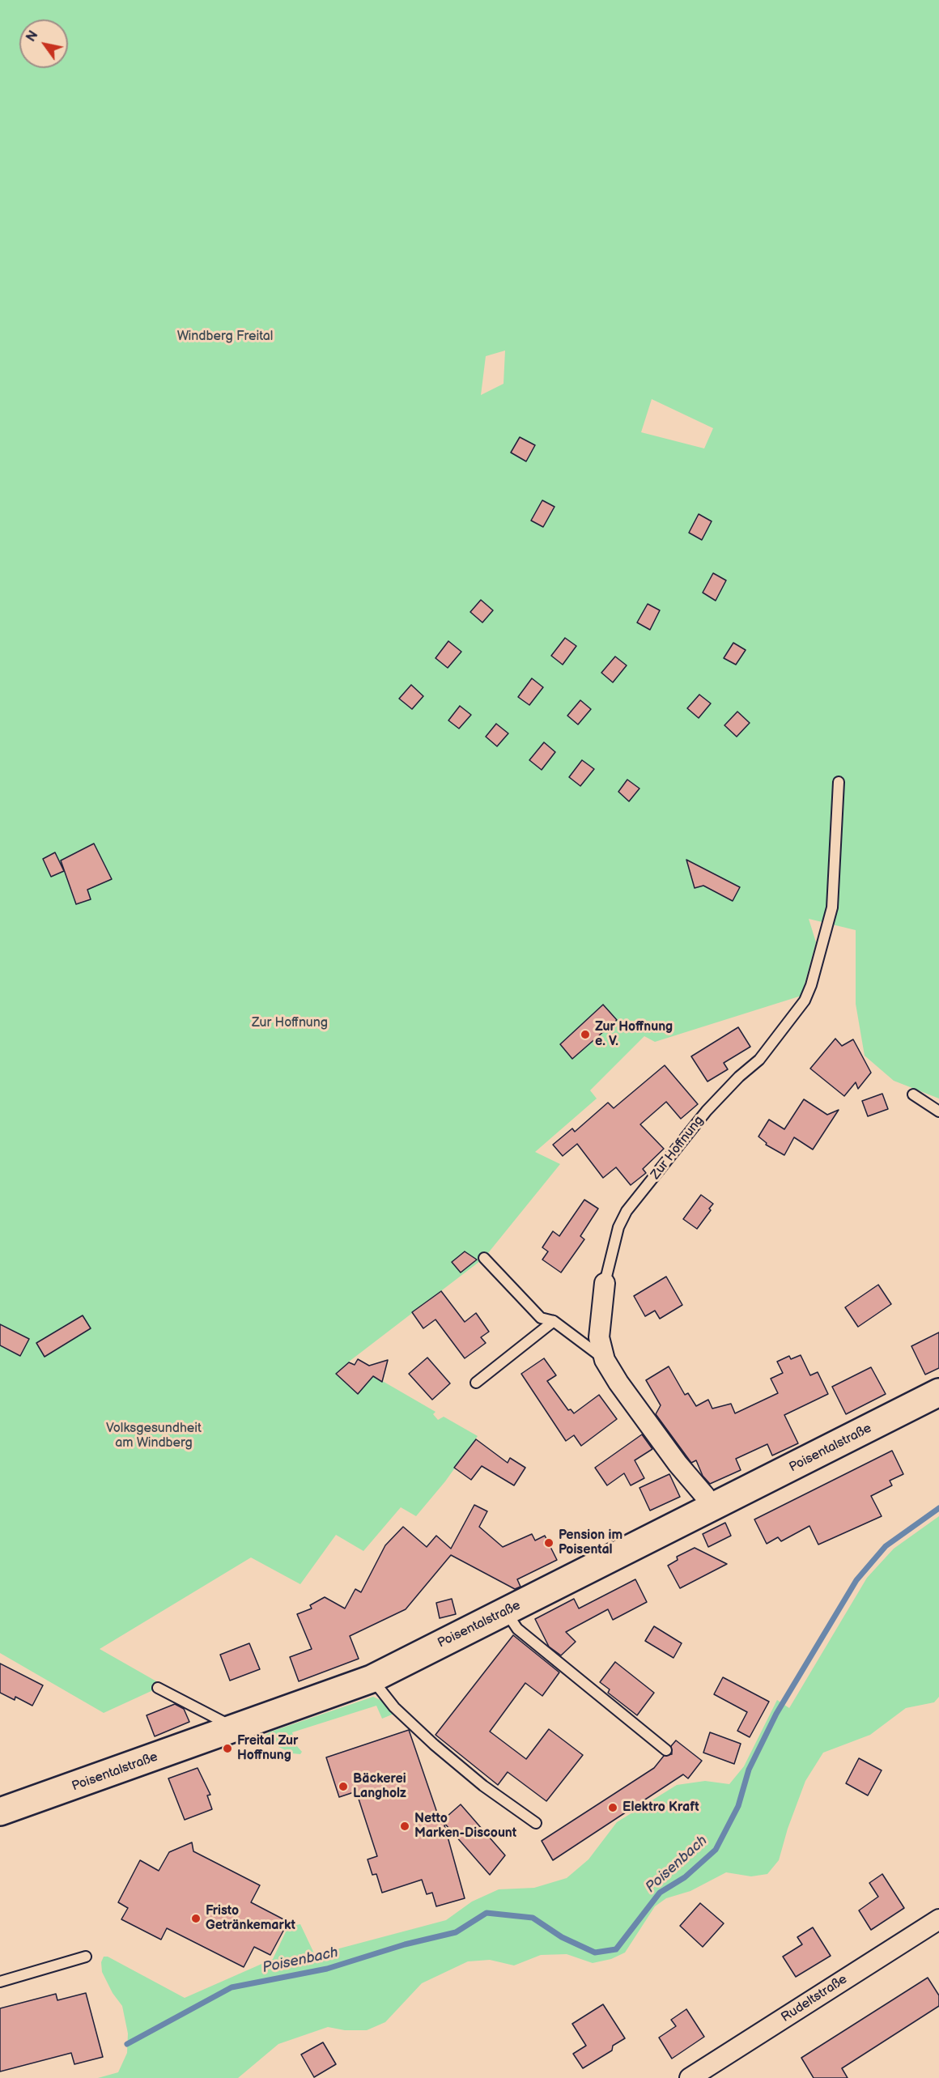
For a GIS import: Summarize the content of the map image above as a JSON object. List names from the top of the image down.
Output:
{
  "streets": {
    "main road": ["Poisentalstraße"],
    "street": ["Zur Hoffnung", "Rudeltstraße"]
  },
  "crossings": [
    ["Zur Hoffnung", "Poisentalstraße"]
  ],
  "water": ["Poisenbach"],
  "parks": ["Windberg Freital", "Zur Hoffnung", "Volksgesundheit am Windberg"],
  "places": [
    "Zur Hoffnung e. V.",
    "Pension im Poisental",
    "Freital Zur Hoffnung",
    "Bäckerei Langholz",
    "Elektro Kraft",
    "Netto Marken-Discount",
    "Fristo Getränkemarkt"
  ],
  "north": "top left"
}
